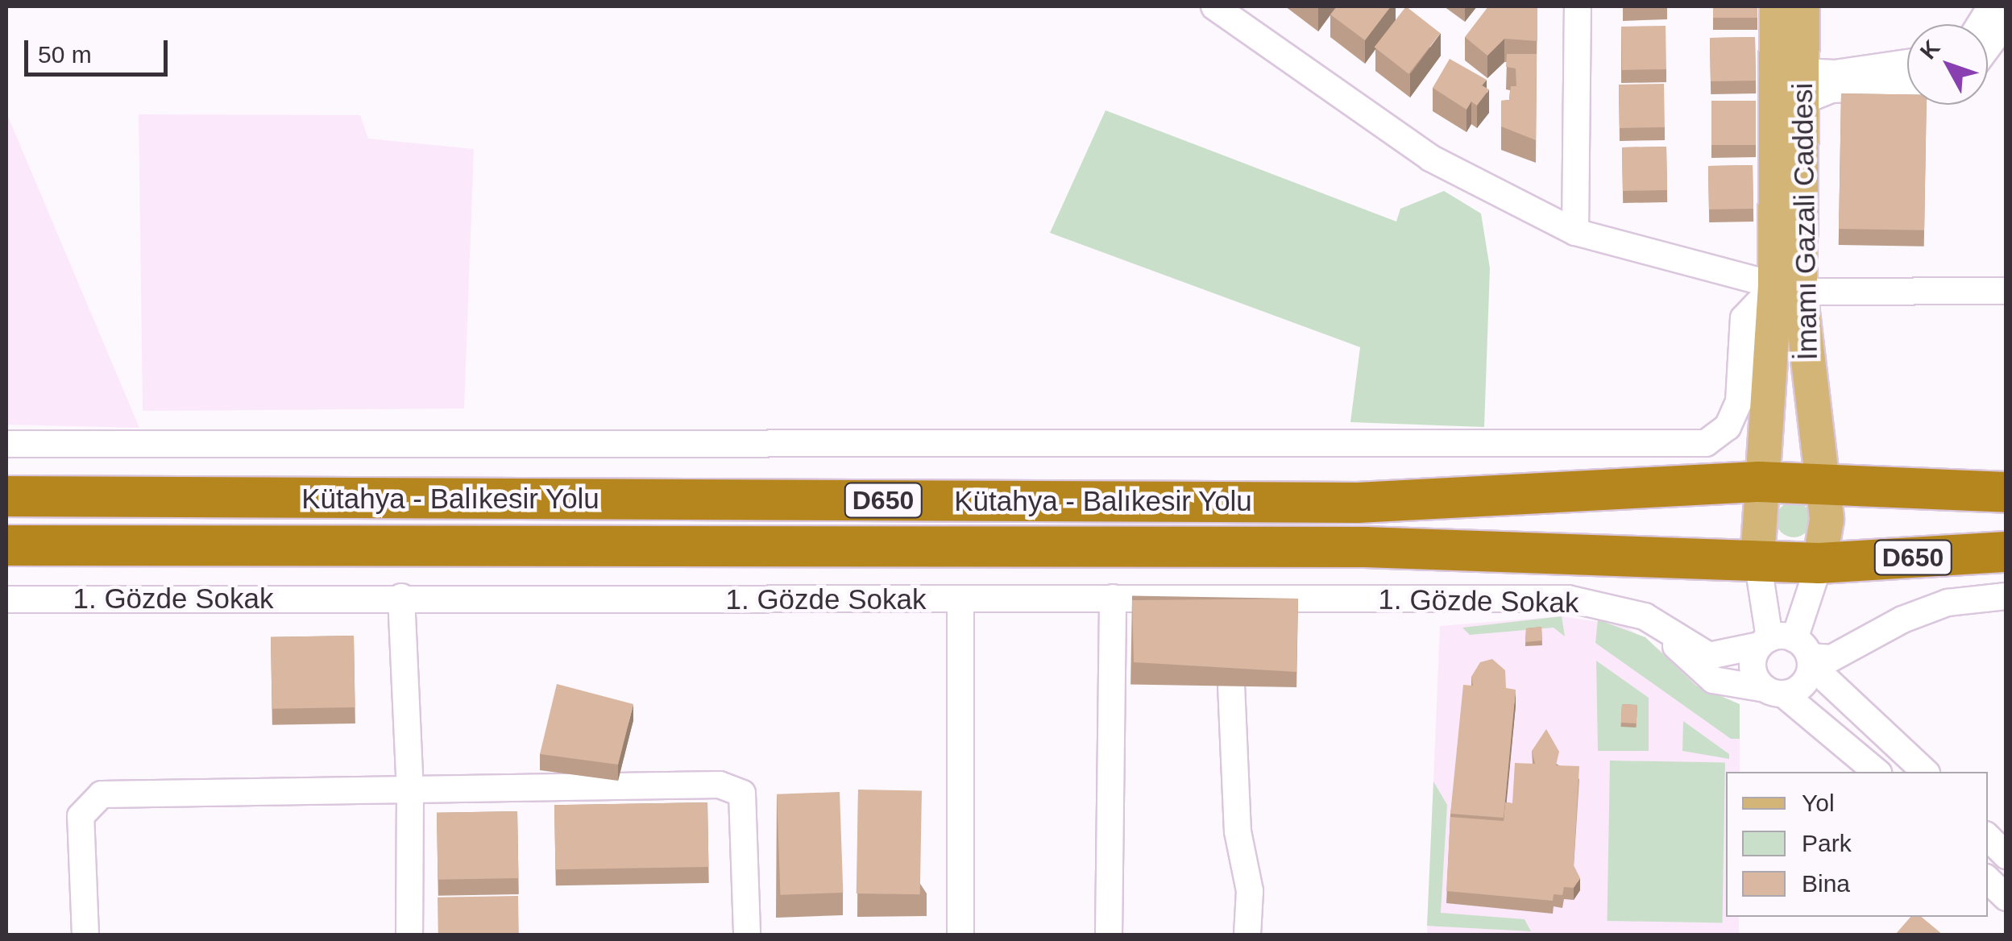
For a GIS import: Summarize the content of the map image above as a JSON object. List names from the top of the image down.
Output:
{
  "streets": {
    "highway": ["Kütahya - Balıkesir Yolu", "D650"],
    "main road": ["İmamı Gazali Caddesi"],
    "street": ["1. Gözde Sokak"]
  },
  "crossings": [
    ["İmamı Gazali Caddesi", "Kütahya - Balıkesir Yolu"]
  ],
  "legend": ["Yol", "Park", "Bina"],
  "scale_bar": "50 m",
  "north": "top left"
}
